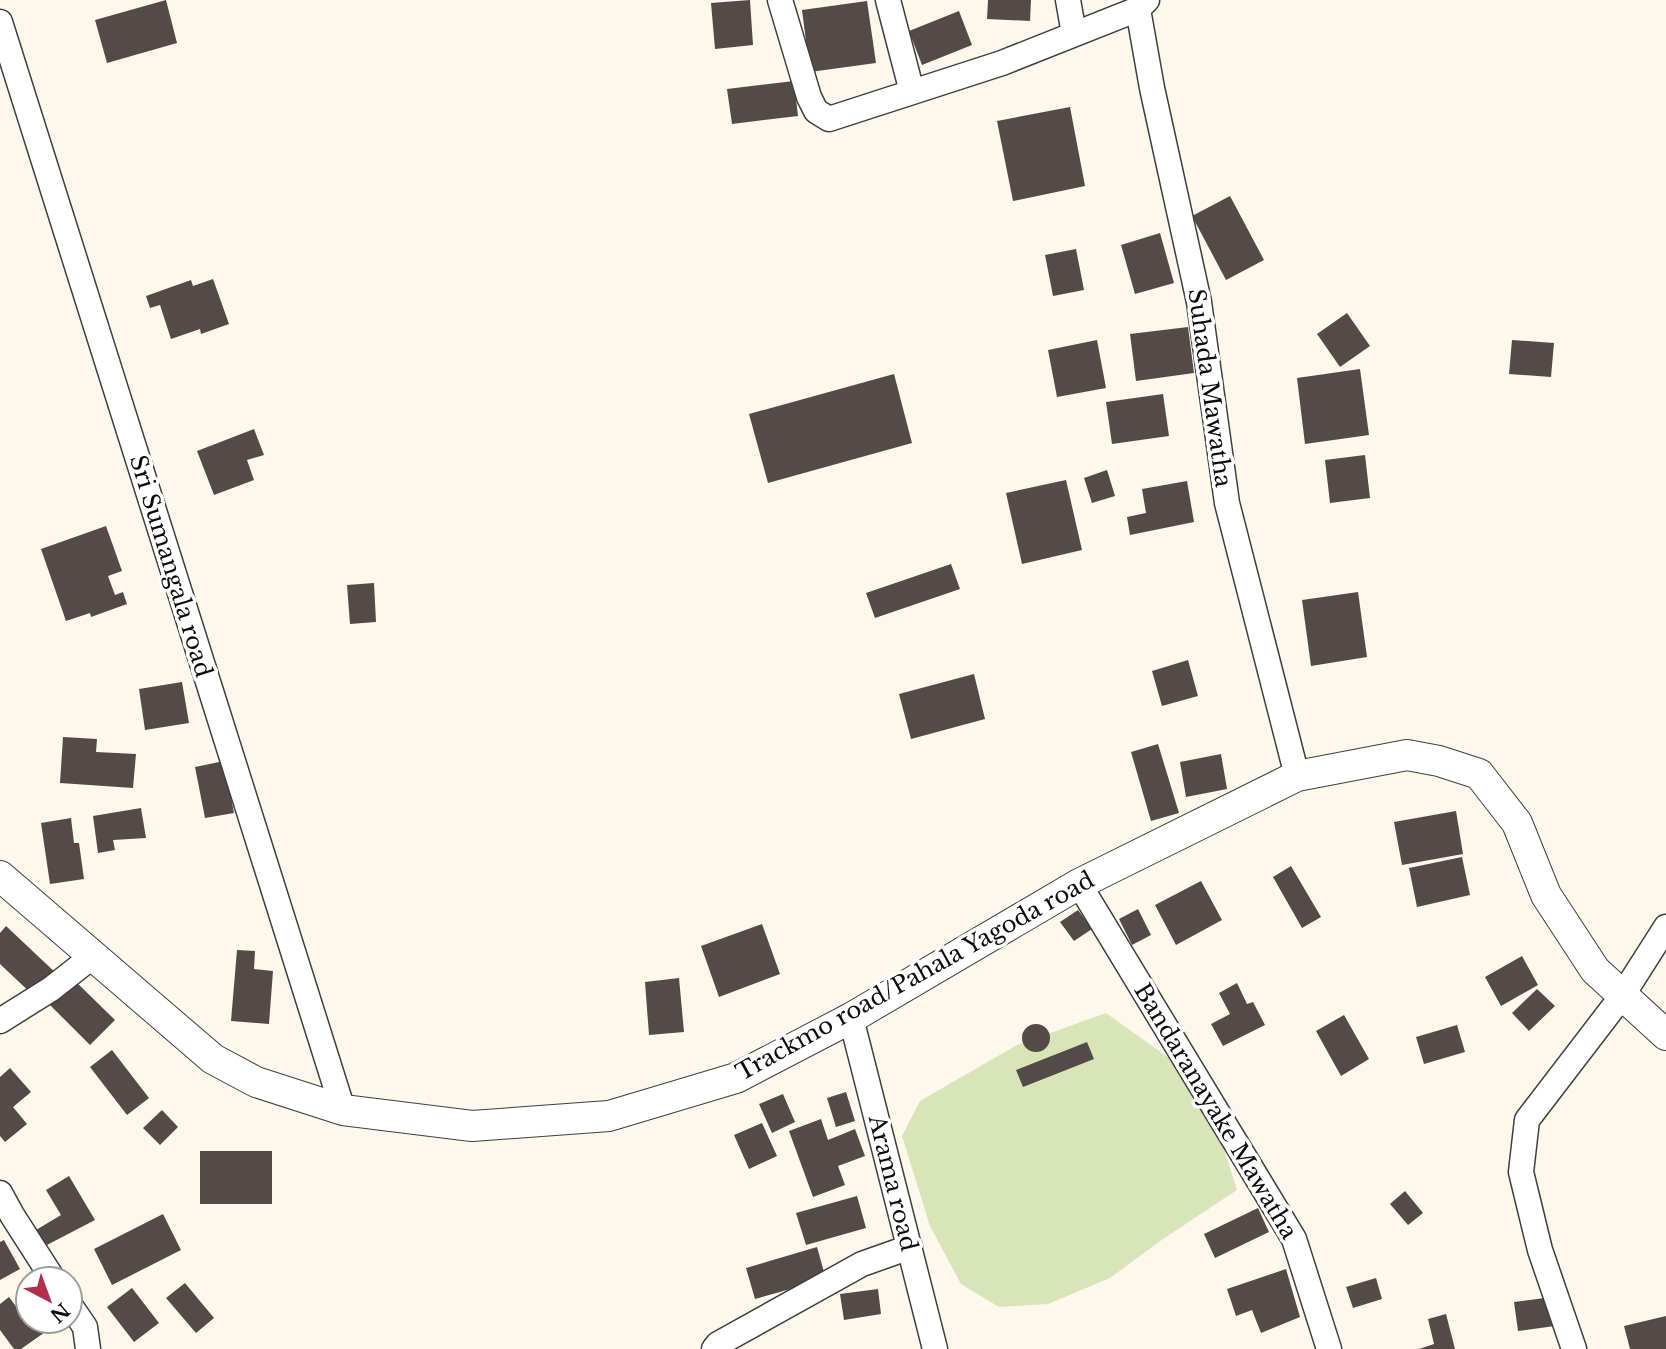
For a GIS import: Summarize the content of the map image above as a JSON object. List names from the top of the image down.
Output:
{
  "streets": {
    "street": [
      "Suhada Mawatha",
      "Sri Sumangala road",
      "Trackmo road/Pahala Yagoda road",
      "Bandaranayake Mawatha",
      "Arama road"
    ]
  },
  "crossings": [
    ["Suhada Mawatha", "Trackmo road/Pahala Yagoda road"],
    ["Sri Sumangala road", "Trackmo road/Pahala Yagoda road"],
    ["Trackmo road/Pahala Yagoda road", "Bandaranayake Mawatha"],
    ["Trackmo road/Pahala Yagoda road", "Arama road"]
  ],
  "north": "bottom right"
}
